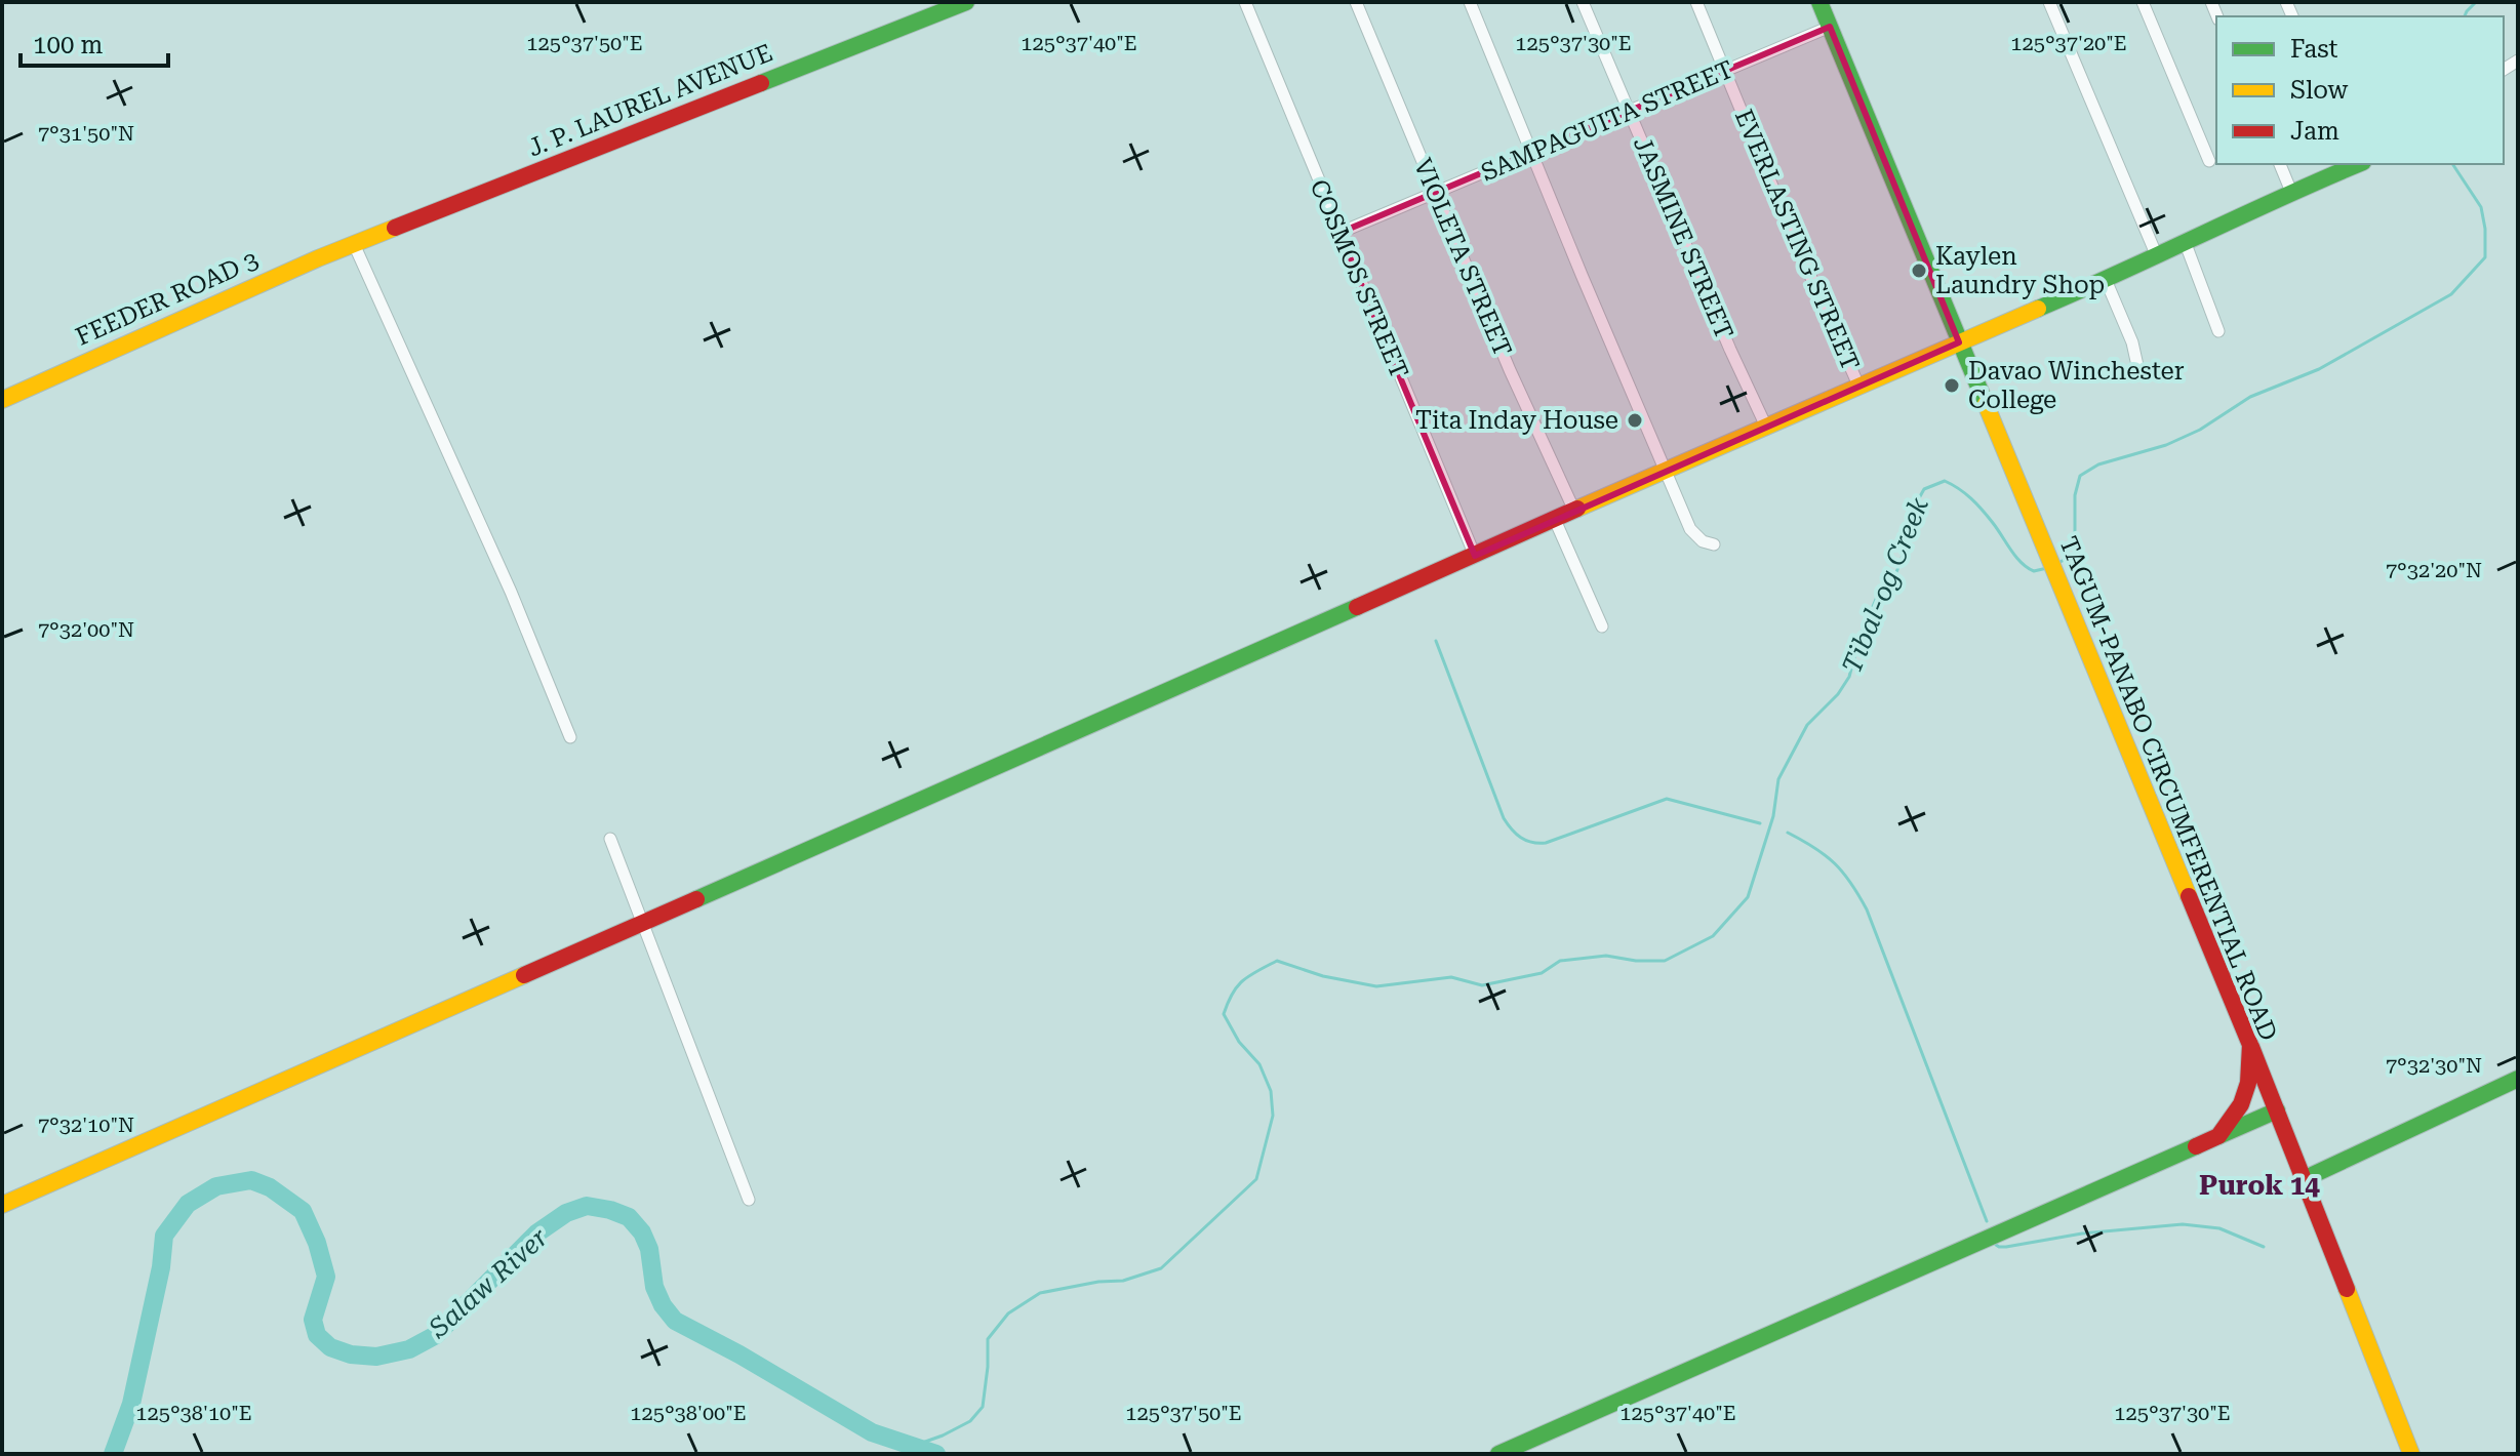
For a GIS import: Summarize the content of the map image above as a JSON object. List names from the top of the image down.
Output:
{
  "streets": {
    "street": [
      "J. P. LAUREL AVENUE",
      "SAMPAGUITA STREET",
      "JASMINE STREET",
      "EVERLASTING STREET",
      "VIOLETA STREET",
      "COSMOS STREET",
      "FEEDER ROAD 3",
      "TAGUM-PANABO CIRCUMFERENTIAL ROAD"
    ]
  },
  "crossings": [
    ["J. P. LAUREL AVENUE", "FEEDER ROAD 3"],
    ["SAMPAGUITA STREET", "JASMINE STREET"],
    ["SAMPAGUITA STREET", "EVERLASTING STREET"],
    ["SAMPAGUITA STREET", "VIOLETA STREET"],
    ["SAMPAGUITA STREET", "COSMOS STREET"],
    ["SAMPAGUITA STREET", "TAGUM-PANABO CIRCUMFERENTIAL ROAD"]
  ],
  "districts": ["Purok 14"],
  "water": ["Tibal-og Creek", "Salaw River"],
  "places": ["Kaylen Laundry Shop", "Davao Winchester College", "Tita Inday House"],
  "legend": ["Fast", "Slow", "Jam"],
  "scale_bar": "100 m",
  "coordinates": [
    "125°37'50\"E",
    "125°37'40\"E",
    "125°37'30\"E",
    "125°37'20\"E",
    "7°31'50\"N",
    "7°32'20\"N",
    "7°32'00\"N",
    "7°32'30\"N",
    "7°32'10\"N",
    "125°38'10\"E",
    "125°38'00\"E"
  ]
}
